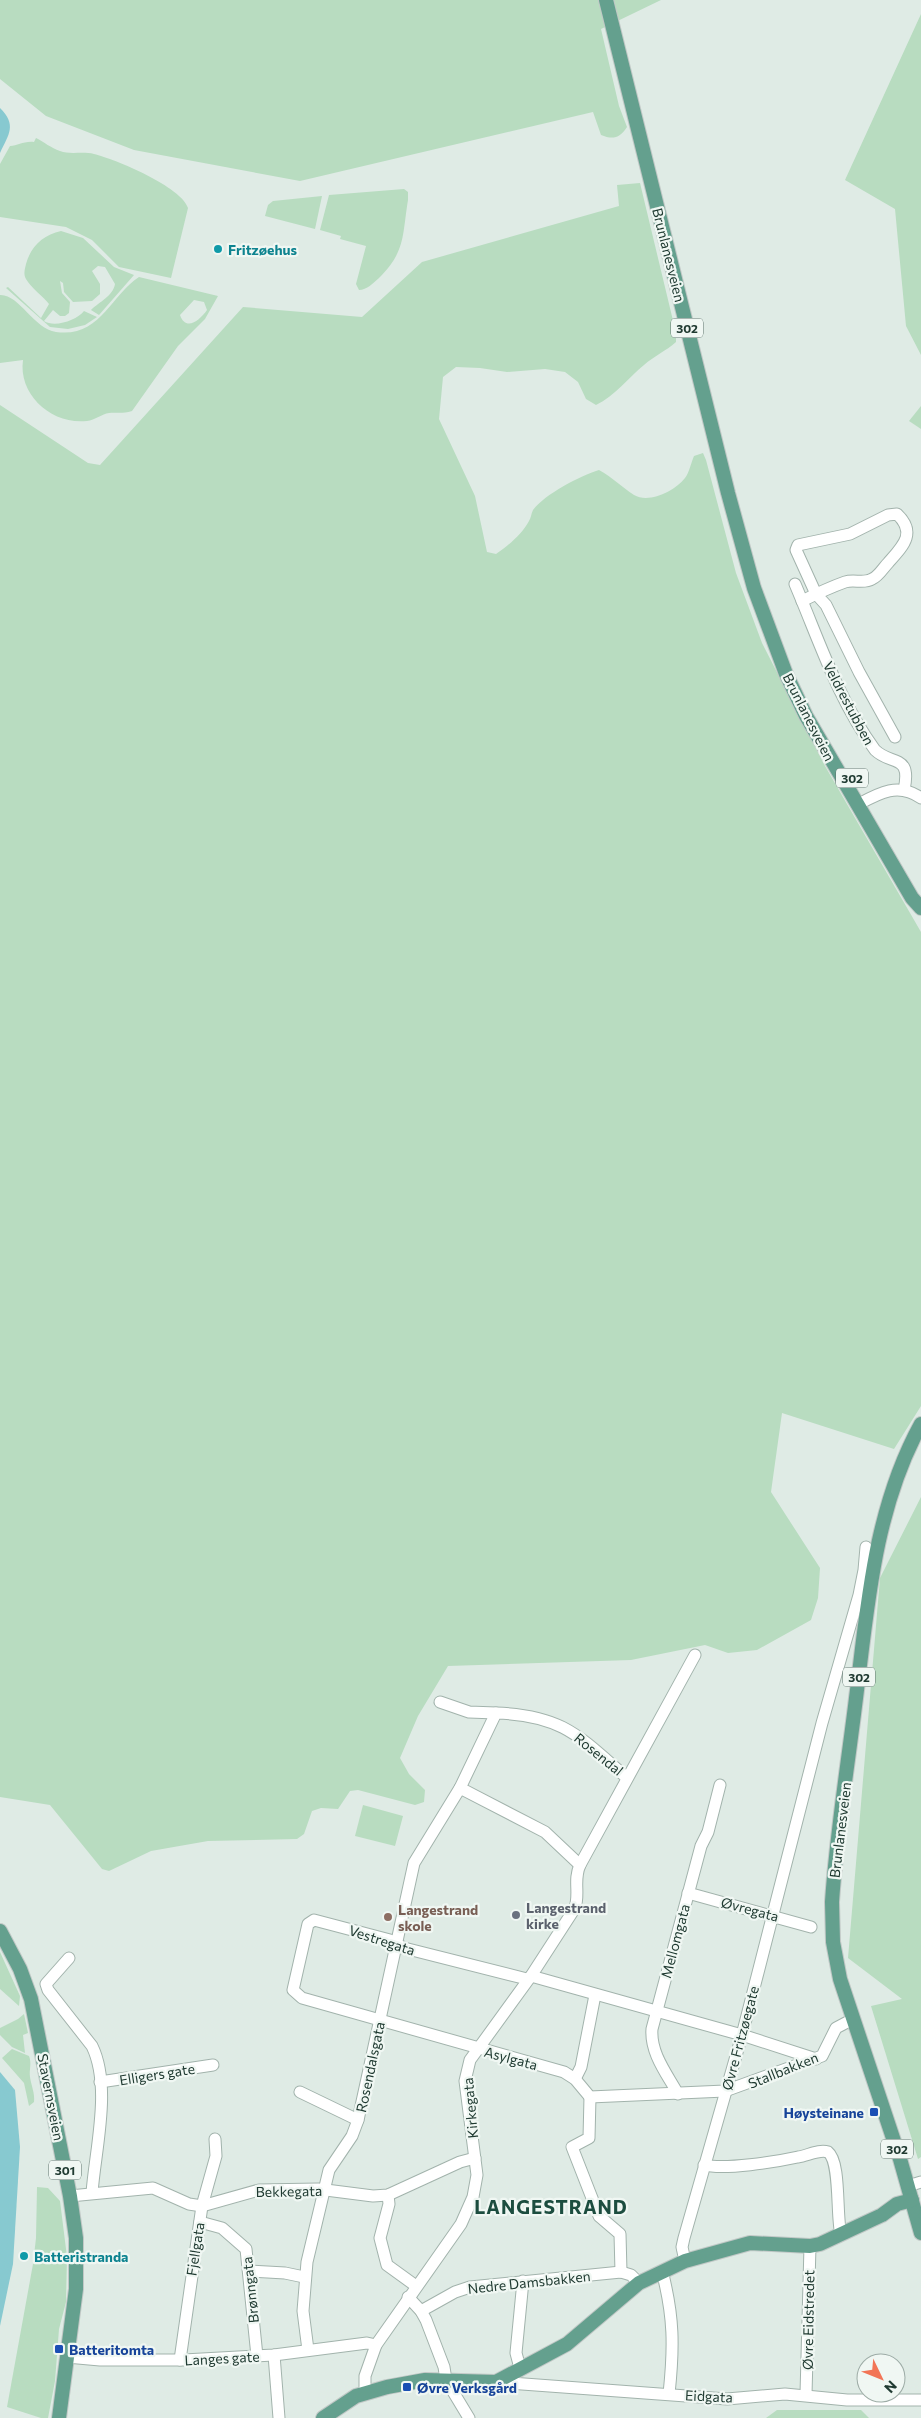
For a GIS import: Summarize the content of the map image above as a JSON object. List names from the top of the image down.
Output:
{
  "streets": {
    "main road": [
      "Brunlanesveien",
      "302",
      "Stavernsveien",
      "301"
    ],
    "street": [
      "Veldrestubben",
      "Rosendal",
      "Øvregata",
      "Vestregata",
      "Mellomgata",
      "Øvre Fritzøegate",
      "Asylgata",
      "Rosendalsgata",
      "Stallbakken",
      "Elligers gate",
      "Kirkegata",
      "Bekkegata",
      "Fjellgata",
      "Nedre Damsbakken",
      "Brønngata",
      "Øvre Eidstredet",
      "Langes gate",
      "Eidgata"
    ]
  },
  "crossings": [
    ["Brunlanesveien", "Stallbakken"],
    ["Rosendal", "Kirkegata"],
    ["Øvregata", "Mellomgata"],
    ["Øvregata", "Øvre Fritzøegate"],
    ["Vestregata", "Mellomgata"],
    ["Vestregata", "Øvre Fritzøegate"],
    ["Vestregata", "Asylgata"],
    ["Vestregata", "Rosendalsgata"],
    ["Vestregata", "Stallbakken"],
    ["Vestregata", "Kirkegata"],
    ["Øvre Fritzøegate", "Stallbakken"],
    ["Asylgata", "Rosendalsgata"],
    ["Asylgata", "Kirkegata"],
    ["Rosendalsgata", "Bekkegata"],
    ["Rosendalsgata", "Langes gate"],
    ["Stavernsveien", "Langes gate"],
    ["Kirkegata", "Bekkegata"],
    ["Kirkegata", "Langes gate"],
    ["Bekkegata", "Fjellgata"],
    ["Fjellgata", "Brønngata"],
    ["Fjellgata", "Langes gate"],
    ["Brønngata", "Langes gate"],
    ["Øvre Eidstredet", "Eidgata"]
  ],
  "districts": ["LANGESTRAND"],
  "places": {
    "other": [
      "Fritzøehus",
      "Langestrand kirke",
      "Langestrand skole",
      "Batteristranda"
    ],
    "transit": ["Høysteinane", "Batteritomta", "Øvre Verksgård"]
  },
  "north": "bottom right"
}
